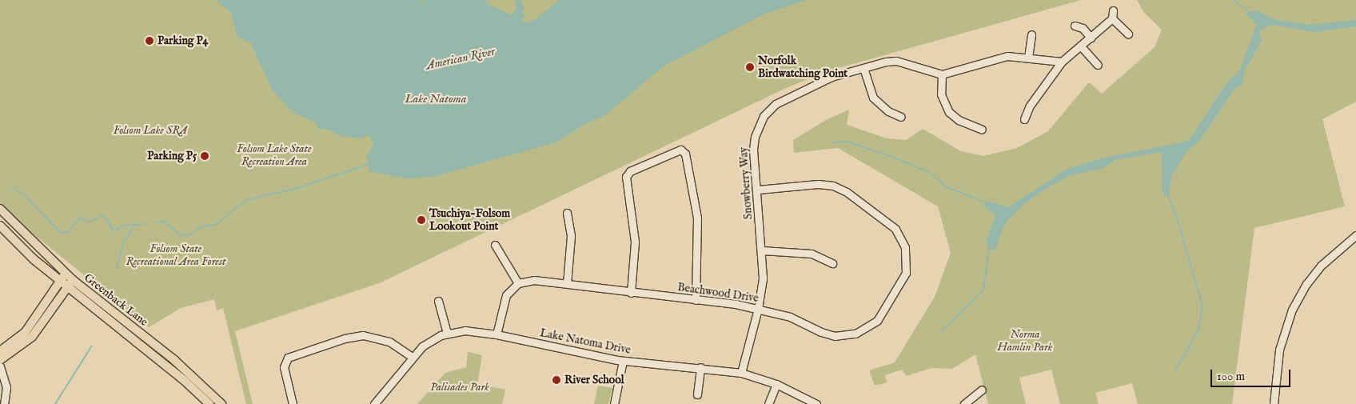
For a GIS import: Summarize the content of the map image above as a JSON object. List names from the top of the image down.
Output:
{
  "streets": {
    "main road": ["Greenback Lane"],
    "street": ["Snowberry Way", "Beachwood Drive", "Lake Natoma Drive"]
  },
  "crossings": [
    ["Snowberry Way", "Beachwood Drive"],
    ["Snowberry Way", "Lake Natoma Drive"]
  ],
  "water": ["American River", "Lake Natoma"],
  "parks": [
    "Folsom Lake SRA",
    "Folsom Lake State Recreation Area",
    "Folsom State Recreational Area Forest",
    "Norma Hamlin Park",
    "Palisades Park"
  ],
  "places": [
    "Parking P4",
    "Norfolk Birdwatching Point",
    "Parking P5",
    "Tsuchiya-Folsom Lookout Point",
    "River School"
  ],
  "scale_bar": "100 m"
}
